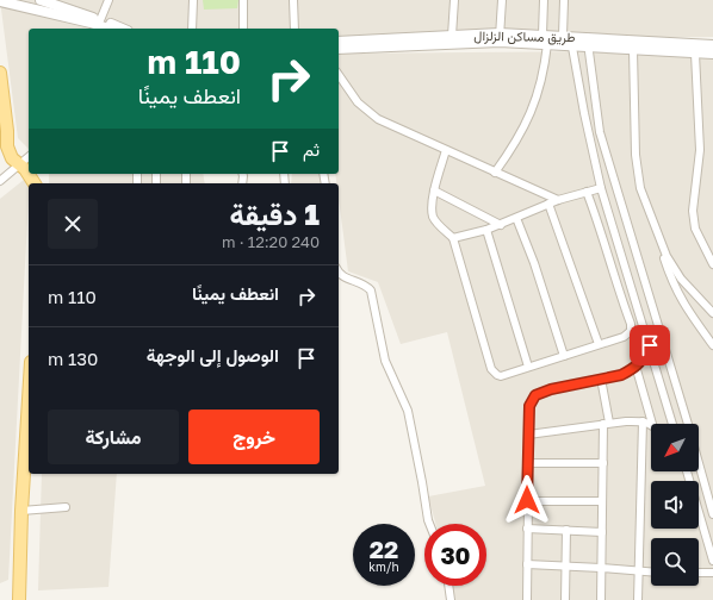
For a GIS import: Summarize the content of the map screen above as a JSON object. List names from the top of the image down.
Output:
{
  "streets": {
    "street": ["طريق مساكن الزلزال"]
  },
  "north": "bottom left",
  "page": {
    "turn": ["110 m", "انعطف يمينًا"],
    "then": "ثم",
    "heading": ["1 دقيقة", "240 m · 12:20"],
    "list": [
      {
        "name": "انعطف يمينًا",
        "value": "110 m"
      },
      {
        "name": "الوصول إلى الوجهة",
        "value": "130 m"
      }
    ],
    "buttons": ["خروج", "مشاركة"],
    "speed": "22 km/h",
    "limit": "30"
  }
}
